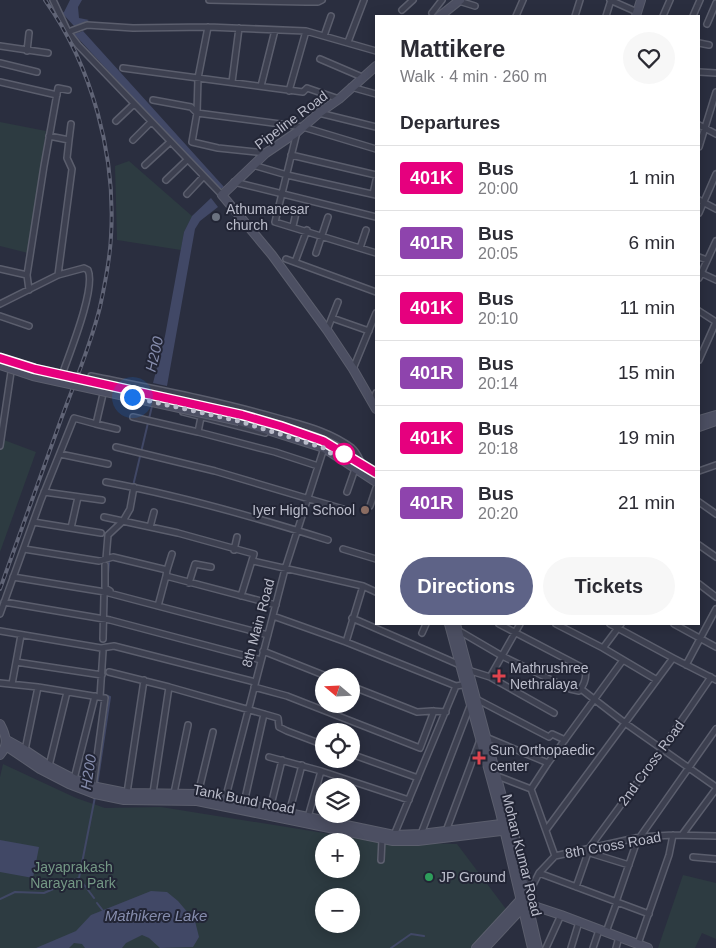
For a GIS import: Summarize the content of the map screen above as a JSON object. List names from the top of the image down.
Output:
{
  "streets": {
    "street": [
      "Pipeline Road",
      "8th Main Road",
      "2nd Cross Road",
      "Tank Bund Road",
      "8th Cross Road",
      "Mohan Kumar Road"
    ]
  },
  "crossings": [
    ["8th Main Road", "Tank Bund Road"],
    ["2nd Cross Road", "8th Cross Road"],
    ["Tank Bund Road", "Mohan Kumar Road"],
    ["8th Cross Road", "Mohan Kumar Road"]
  ],
  "water": ["H200", "Mathikere Lake"],
  "parks": ["Jayaprakash Narayan Park"],
  "places": {
    "other": ["Athumanesar church", "Iyer High School", "JP Ground"],
    "health": ["Mathrushree Nethralaya", "Sun Orthopaedic center"]
  },
  "lines": ["bus line 401K"],
  "north": "left",
  "page": {
    "heading": [
      ["Mattikere", "Walk · 4 min · 260 m"],
      "Departures"
    ],
    "list": [
      {
        "mark": "401K",
        "name": "Bus",
        "note": "20:00",
        "value": "1 min"
      },
      {
        "mark": "401R",
        "name": "Bus",
        "note": "20:05",
        "value": "6 min"
      },
      {
        "mark": "401K",
        "name": "Bus",
        "note": "20:10",
        "value": "11 min"
      },
      {
        "mark": "401R",
        "name": "Bus",
        "note": "20:14",
        "value": "15 min"
      },
      {
        "mark": "401K",
        "name": "Bus",
        "note": "20:18",
        "value": "19 min"
      },
      {
        "mark": "401R",
        "name": "Bus",
        "note": "20:20",
        "value": "21 min"
      }
    ],
    "buttons": ["Directions", "Tickets"],
    "map_buttons": ["+", "−"]
  }
}
